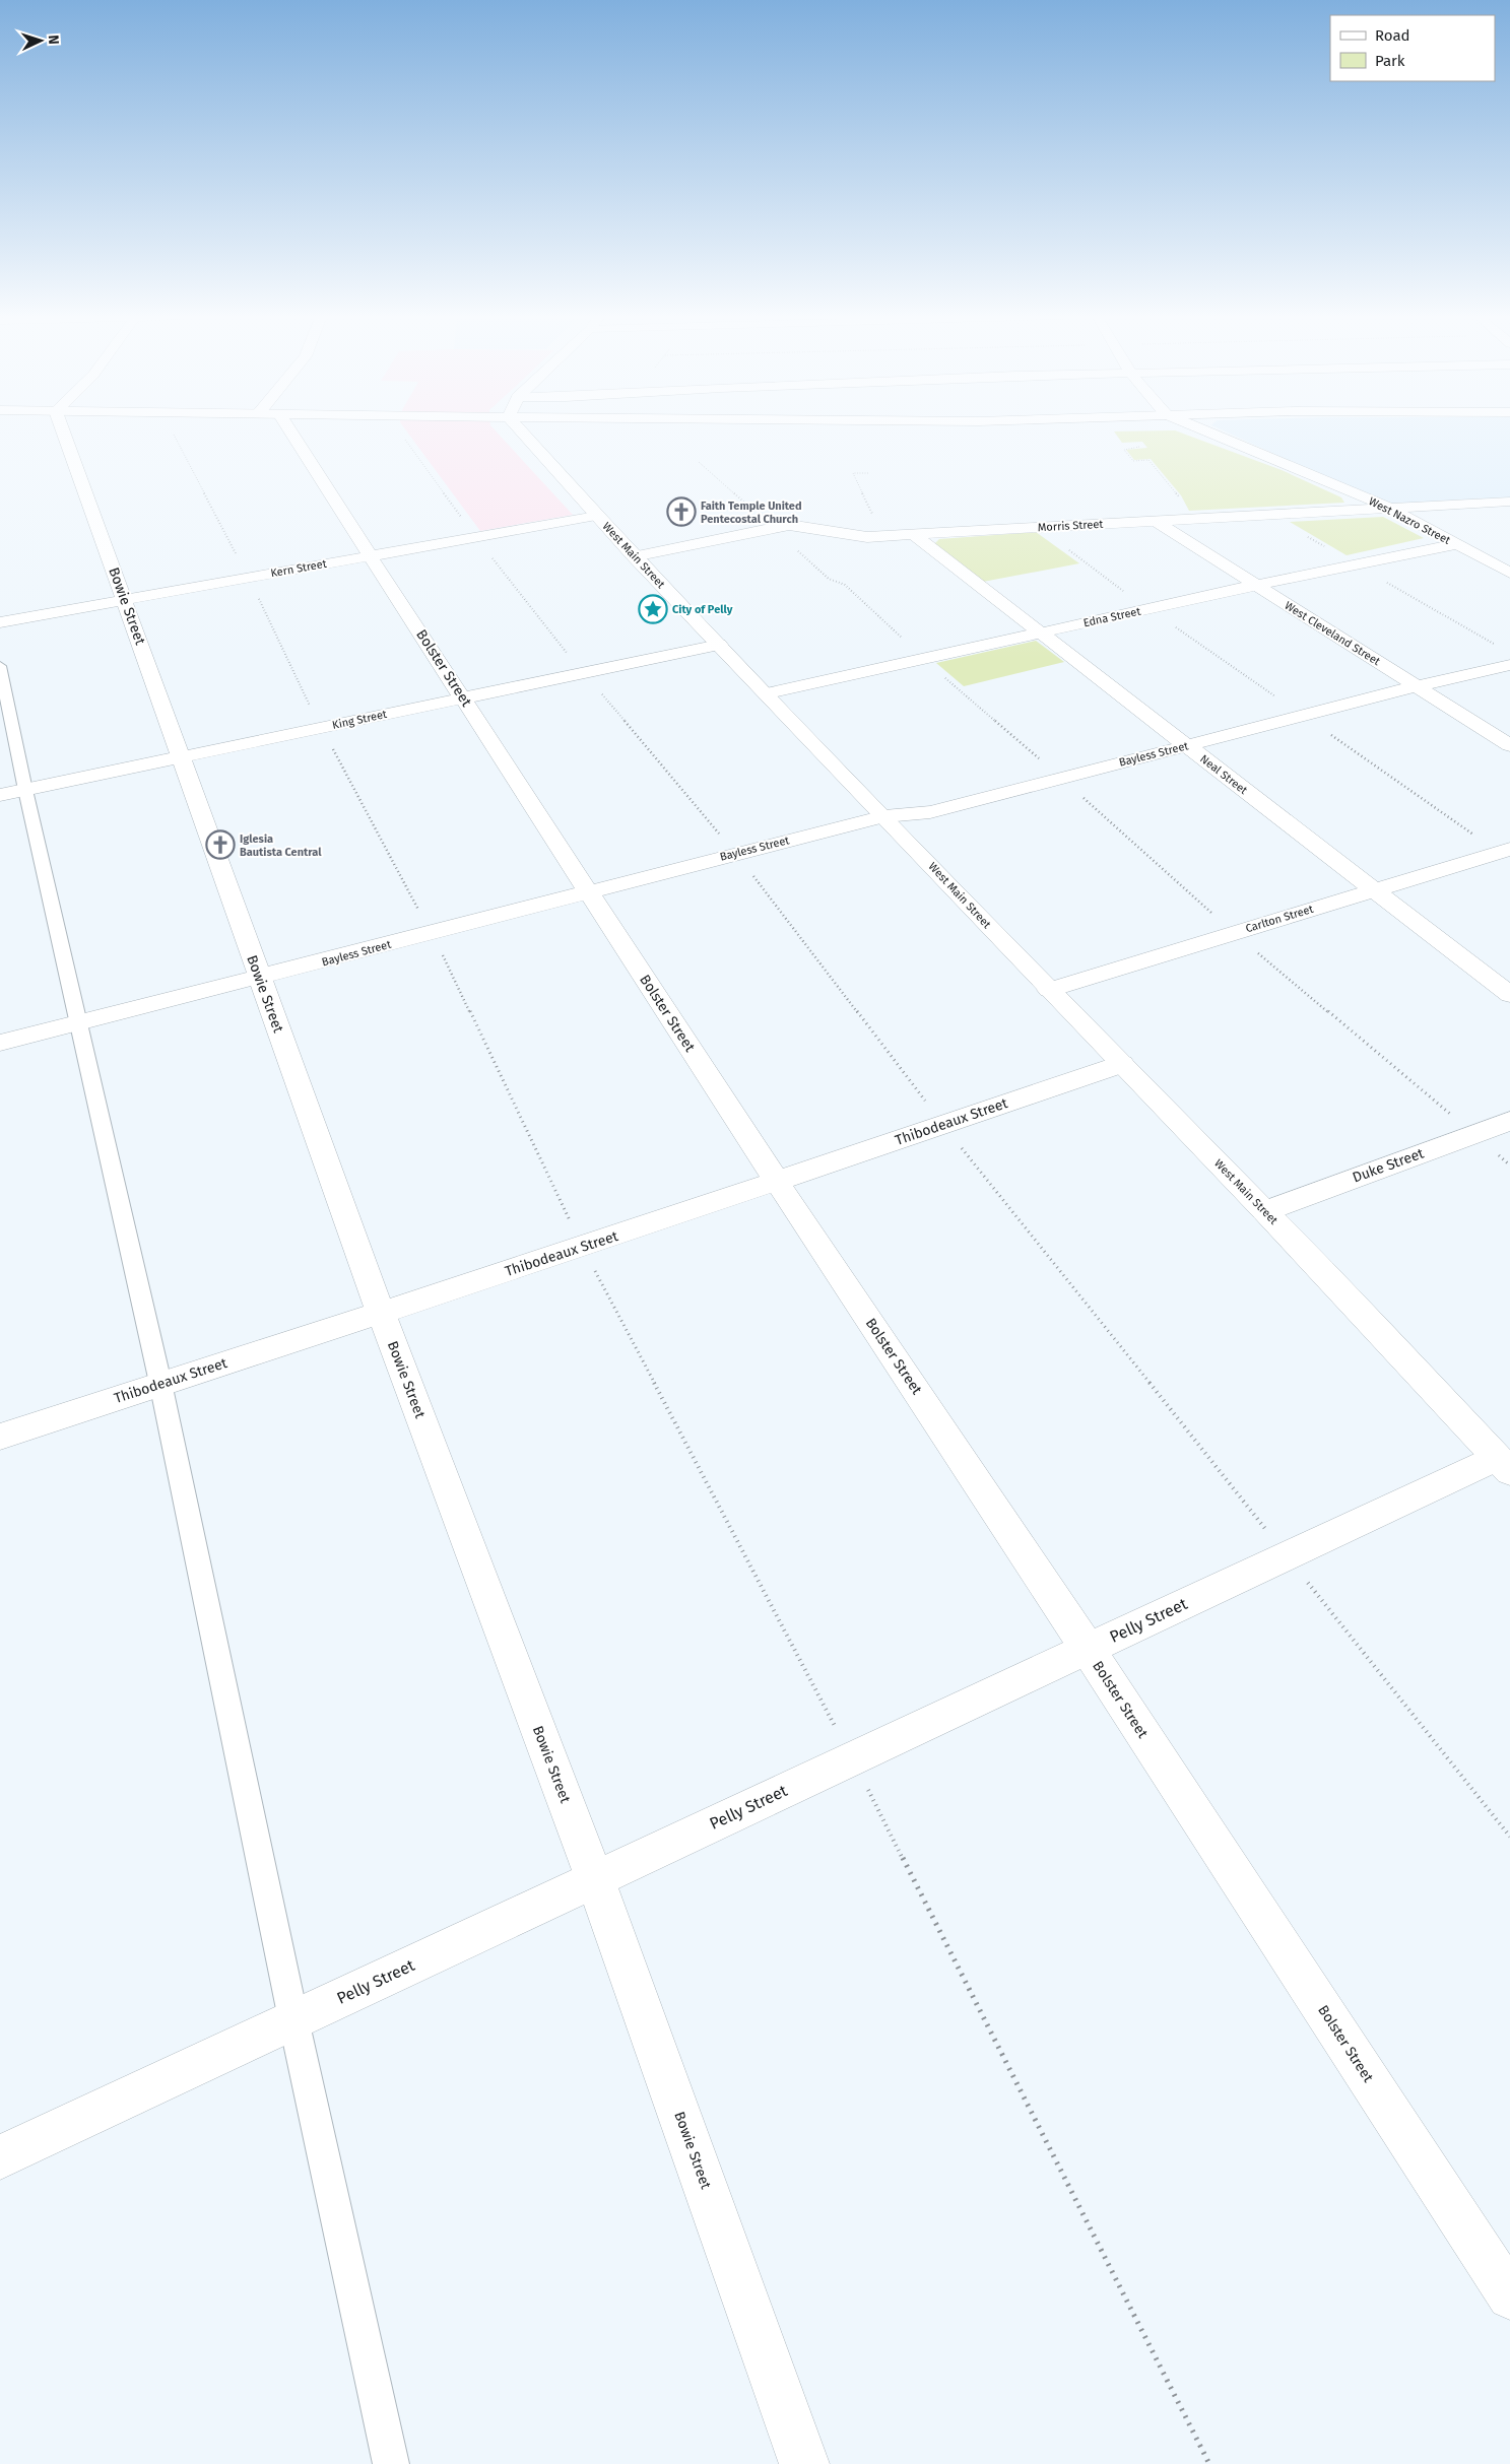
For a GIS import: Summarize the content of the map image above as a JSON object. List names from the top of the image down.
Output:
{
  "streets": {
    "street": [
      "West Nazro Street",
      "Morris Street",
      "West Main Street",
      "Kern Street",
      "Bowie Street",
      "Edna Street",
      "West Cleveland Street",
      "Bolster Street",
      "King Street",
      "Bayless Street",
      "Neal Street",
      "Carlton Street",
      "Thibodeaux Street",
      "Duke Street",
      "Pelly Street"
    ]
  },
  "crossings": [
    ["West Nazro Street", "Morris Street"],
    ["West Nazro Street", "Edna Street"],
    ["Morris Street", "West Main Street"],
    ["Morris Street", "West Cleveland Street"],
    ["Morris Street", "Neal Street"],
    ["West Main Street", "Kern Street"],
    ["West Main Street", "Edna Street"],
    ["West Main Street", "King Street"],
    ["West Main Street", "Bayless Street"],
    ["West Main Street", "Carlton Street"],
    ["West Main Street", "Thibodeaux Street"],
    ["West Main Street", "Duke Street"],
    ["West Main Street", "Pelly Street"],
    ["Kern Street", "Bowie Street"],
    ["Kern Street", "Bolster Street"],
    ["Bowie Street", "King Street"],
    ["Bowie Street", "Bayless Street"],
    ["Bowie Street", "Thibodeaux Street"],
    ["Bowie Street", "Pelly Street"],
    ["Edna Street", "West Cleveland Street"],
    ["Edna Street", "Neal Street"],
    ["West Cleveland Street", "Bayless Street"],
    ["Bolster Street", "King Street"],
    ["Bolster Street", "Bayless Street"],
    ["Bolster Street", "Thibodeaux Street"],
    ["Bolster Street", "Pelly Street"],
    ["Bayless Street", "Neal Street"],
    ["Neal Street", "Carlton Street"]
  ],
  "places": {
    "church": ["Faith Temple United Pentecostal Church", "Iglesia Bautista Central"],
    "place": ["City of Pelly"]
  },
  "legend": ["Road", "Park"],
  "north": "right"
}
